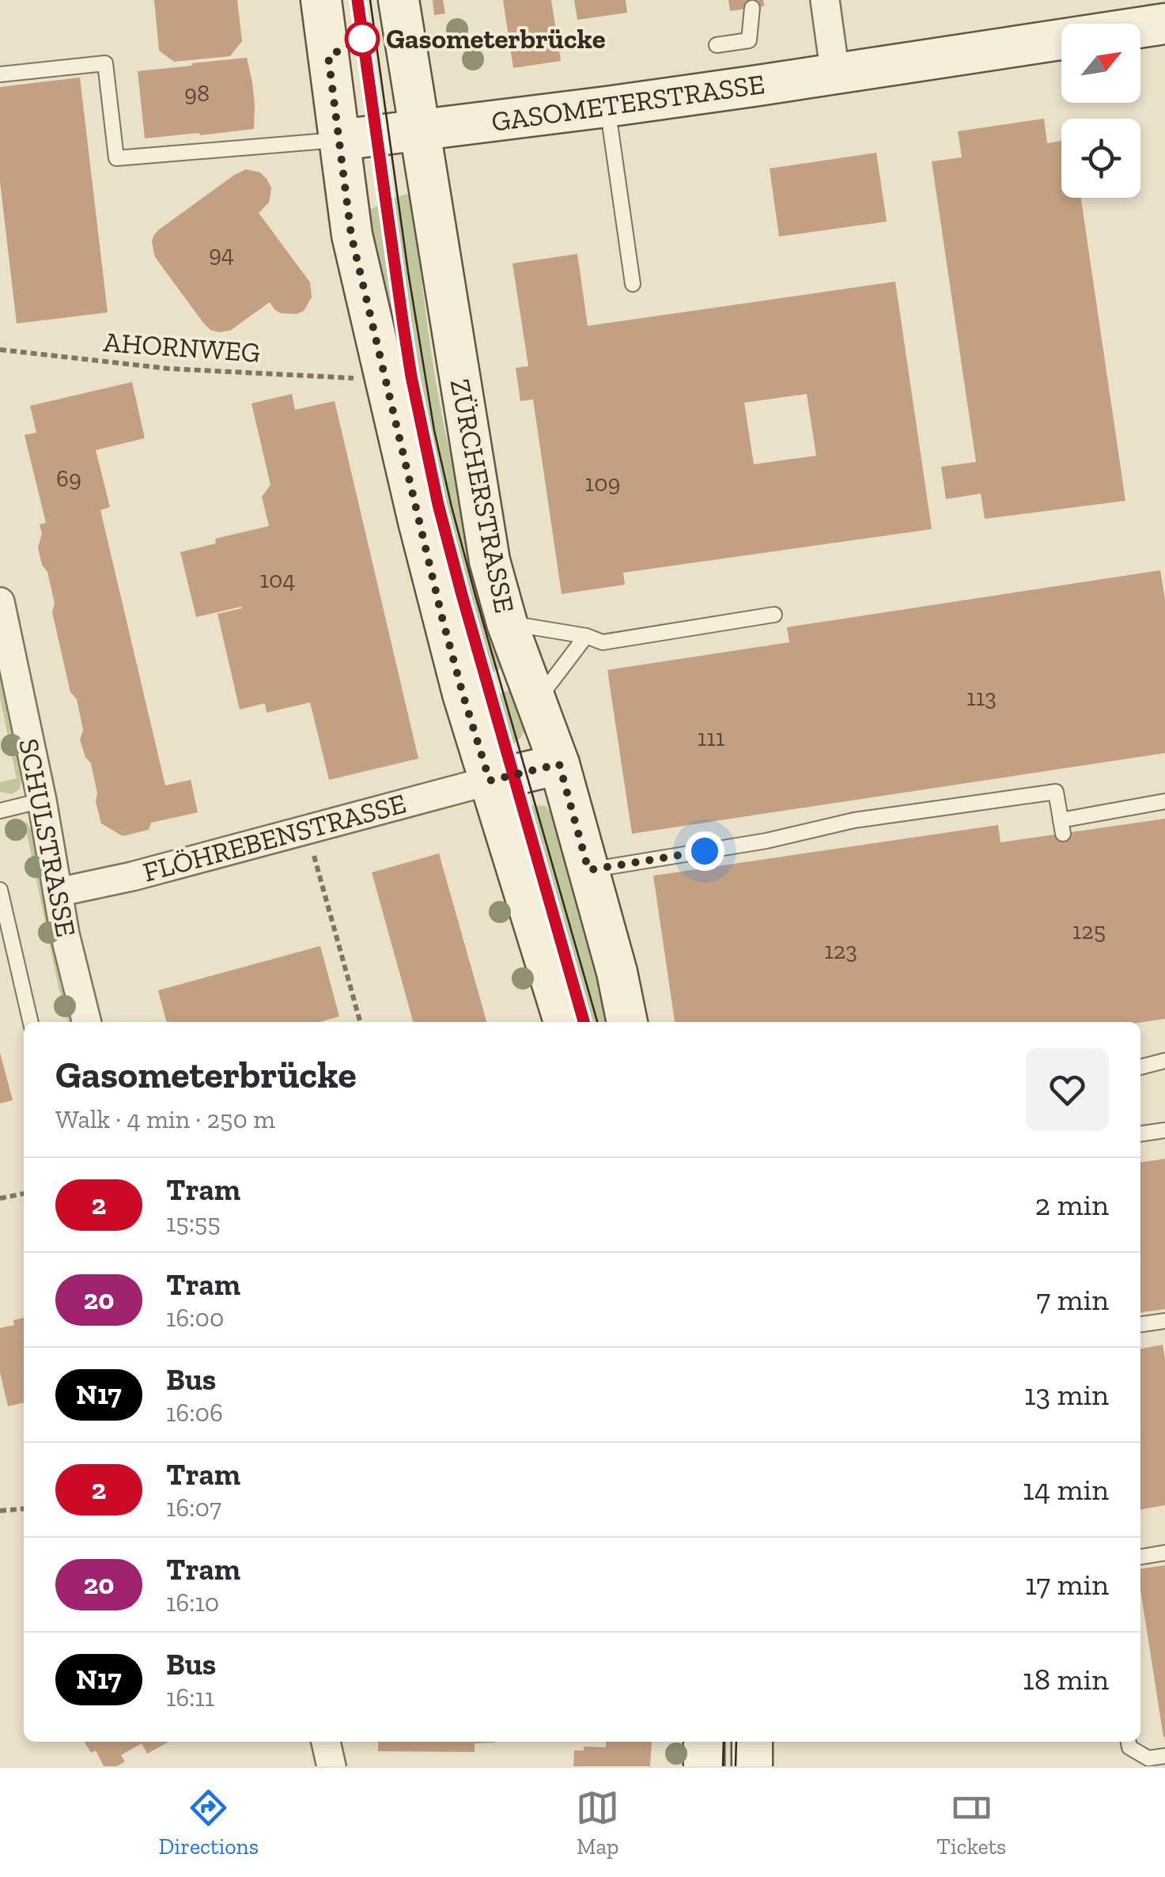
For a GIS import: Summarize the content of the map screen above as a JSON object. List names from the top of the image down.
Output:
{
  "streets": {
    "main road": ["GASOMETERSTRASSE", "ZÜRCHERSTRASSE"],
    "street": ["SCHULSTRASSE", "FLÖHREBENSTRASSE"],
    "path": ["AHORNWEG"]
  },
  "crossings": [
    ["GASOMETERSTRASSE", "ZÜRCHERSTRASSE"],
    ["SCHULSTRASSE", "FLÖHREBENSTRASSE"]
  ],
  "places": ["Gasometerbrücke"],
  "lines": ["tram line 2"],
  "house_numbers": [
    "98",
    "94",
    "69",
    "109",
    "104",
    "113",
    "111",
    "125",
    "123"
  ],
  "north": "top right",
  "page": {
    "heading": ["Gasometerbrücke", "Walk · 4 min · 250 m"],
    "list": [
      {
        "mark": "2",
        "name": "Tram",
        "note": "15:55",
        "value": "2 min"
      },
      {
        "mark": "20",
        "name": "Tram",
        "note": "16:00",
        "value": "7 min"
      },
      {
        "mark": "N17",
        "name": "Bus",
        "note": "16:06",
        "value": "13 min"
      },
      {
        "mark": "2",
        "name": "Tram",
        "note": "16:07",
        "value": "14 min"
      },
      {
        "mark": "20",
        "name": "Tram",
        "note": "16:10",
        "value": "17 min"
      },
      {
        "mark": "N17",
        "name": "Bus",
        "note": "16:11",
        "value": "18 min"
      }
    ],
    "tabs": ["Directions", "Map", "Tickets"]
  }
}
